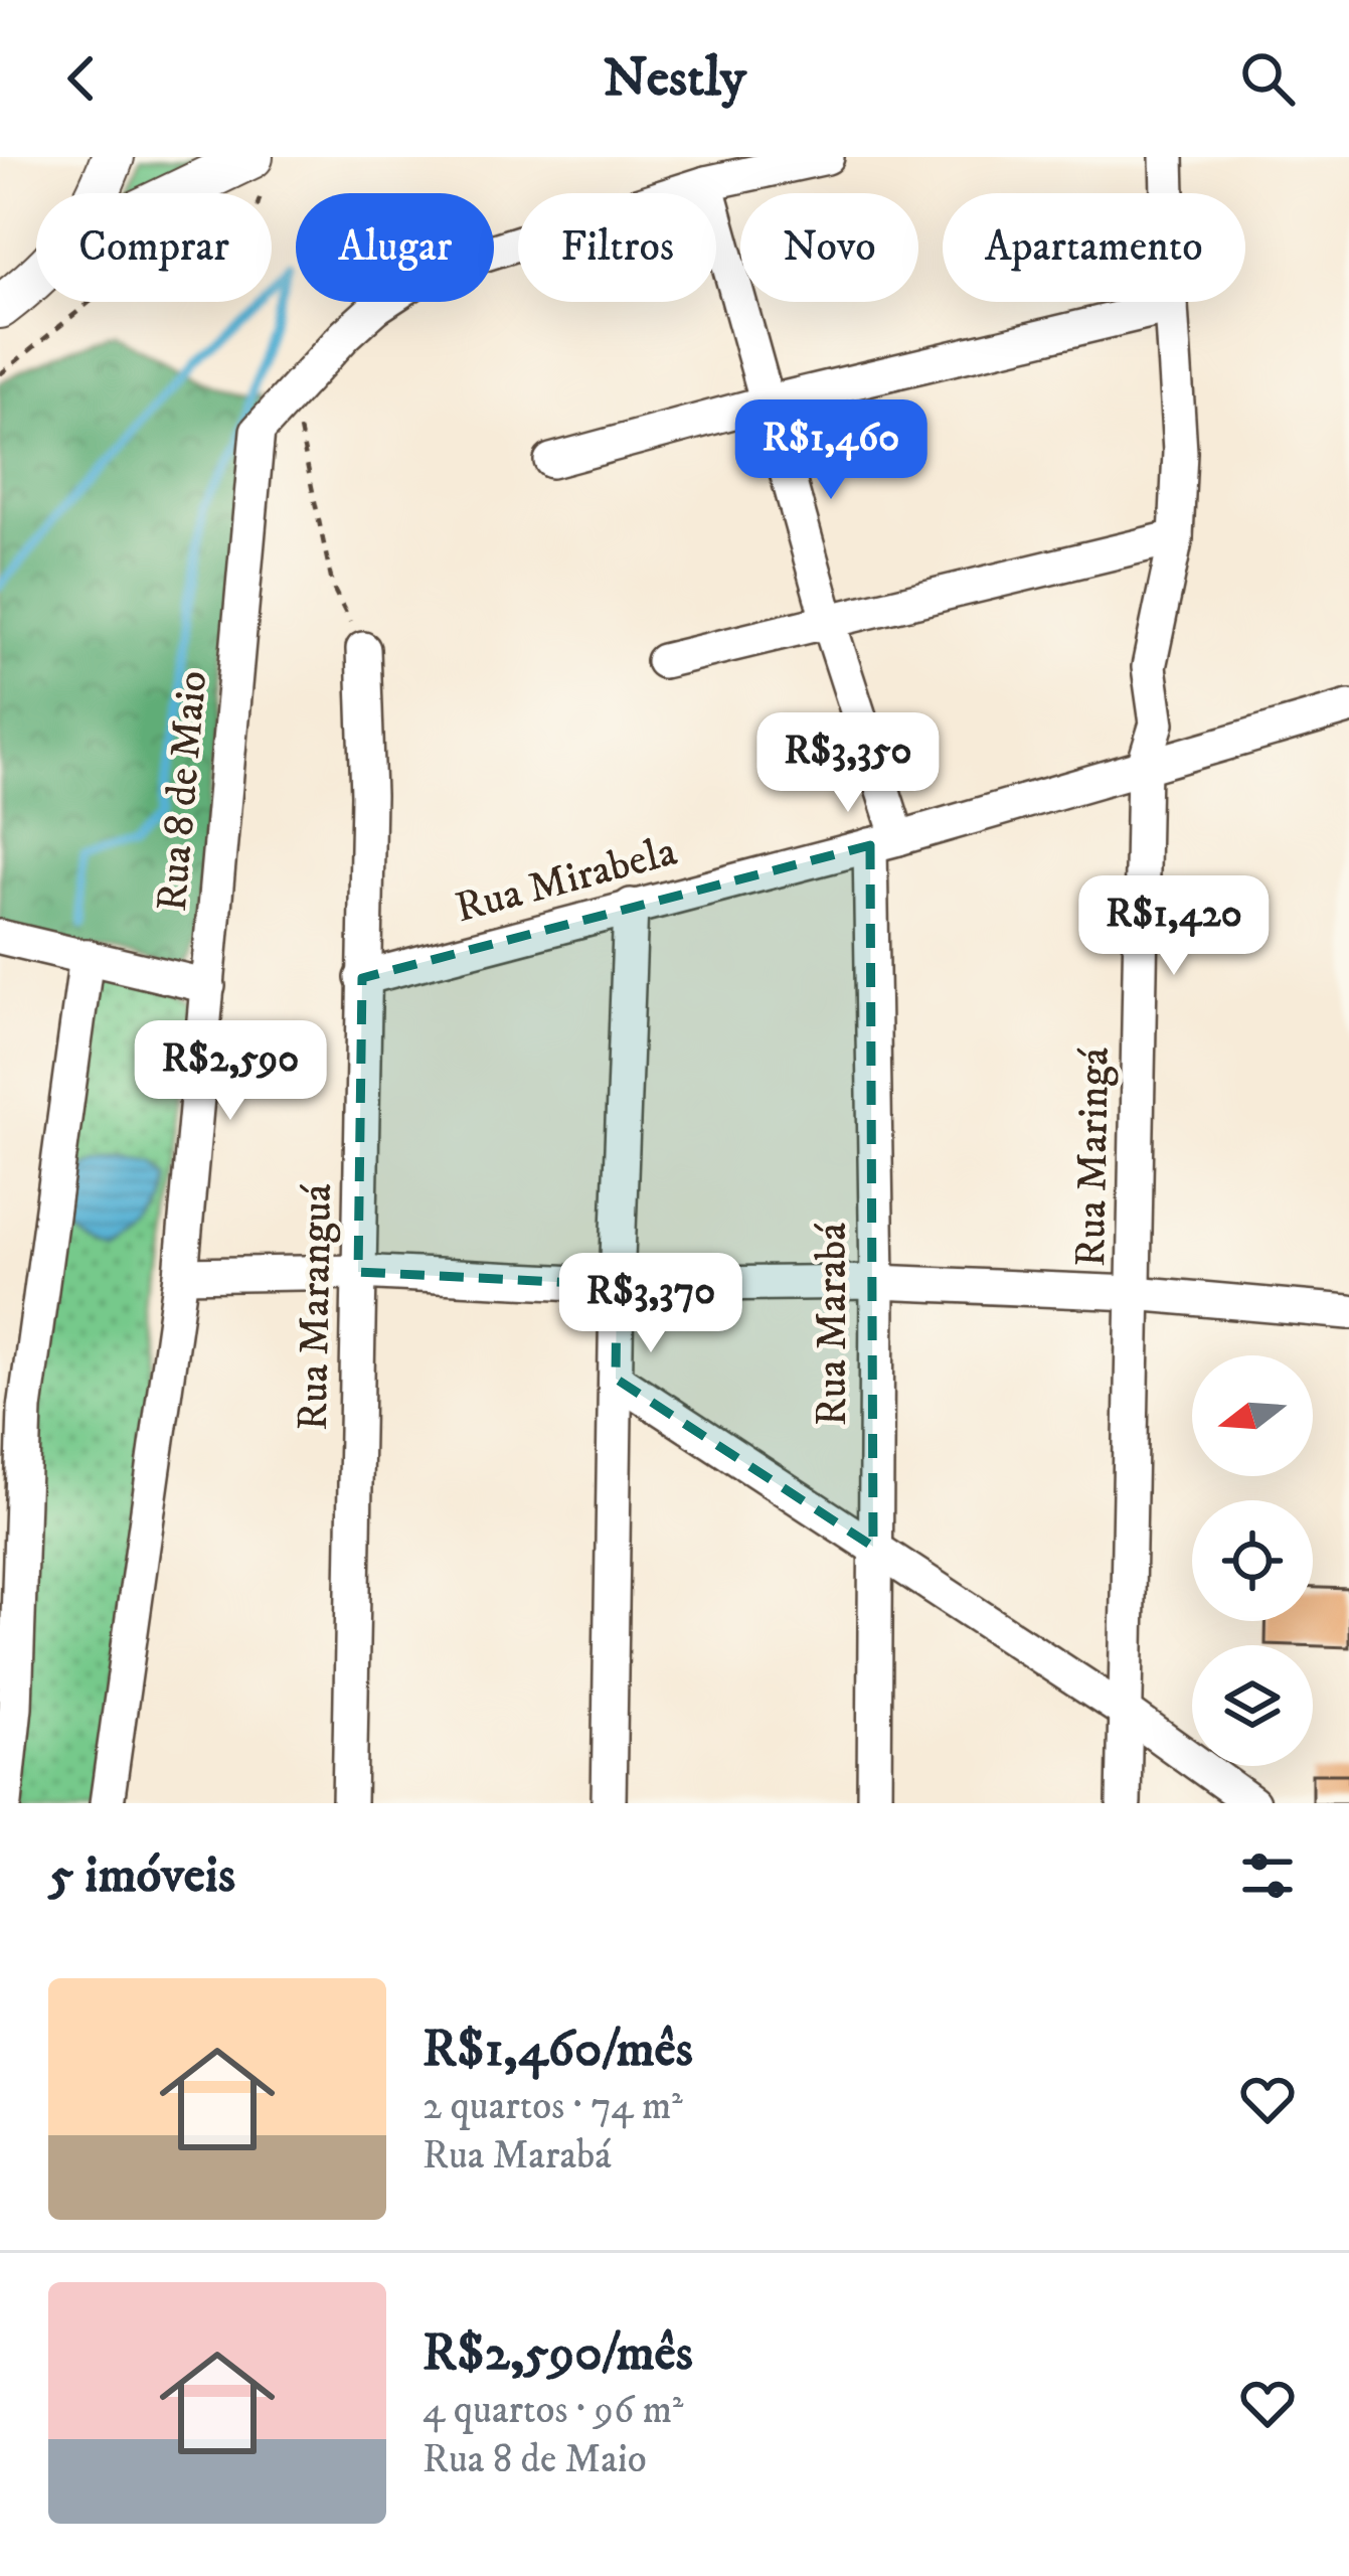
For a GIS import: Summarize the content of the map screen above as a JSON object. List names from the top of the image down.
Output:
{
  "streets": {
    "street": [
      "Rua 8 de Maio",
      "Rua Mirabela",
      "Rua Maringá",
      "Rua Maranguá",
      "Rua Marabá"
    ]
  },
  "crossings": [
    ["Rua 8 de Maio", "Rua Marabá"],
    ["Rua Mirabela", "Rua Maringá"],
    ["Rua Mirabela", "Rua Maranguá"],
    ["Rua Mirabela", "Rua Marabá"]
  ],
  "north": "left",
  "page": {
    "header": "Nestly",
    "chip": [
      "Comprar",
      "Alugar",
      "Filtros",
      "Novo",
      "Apartamento"
    ],
    "price": [
      "R$1,460",
      "R$3,350",
      "R$1,420",
      "R$2,590",
      "R$3,370"
    ],
    "heading": "5 imóveis",
    "list": [
      {
        "name": "R$1,460/mês",
        "note": "2 quartos · 74 m² · Rua Marabá"
      },
      {
        "name": "R$2,590/mês",
        "note": "4 quartos · 96 m² · Rua 8 de Maio"
      }
    ]
  }
}
